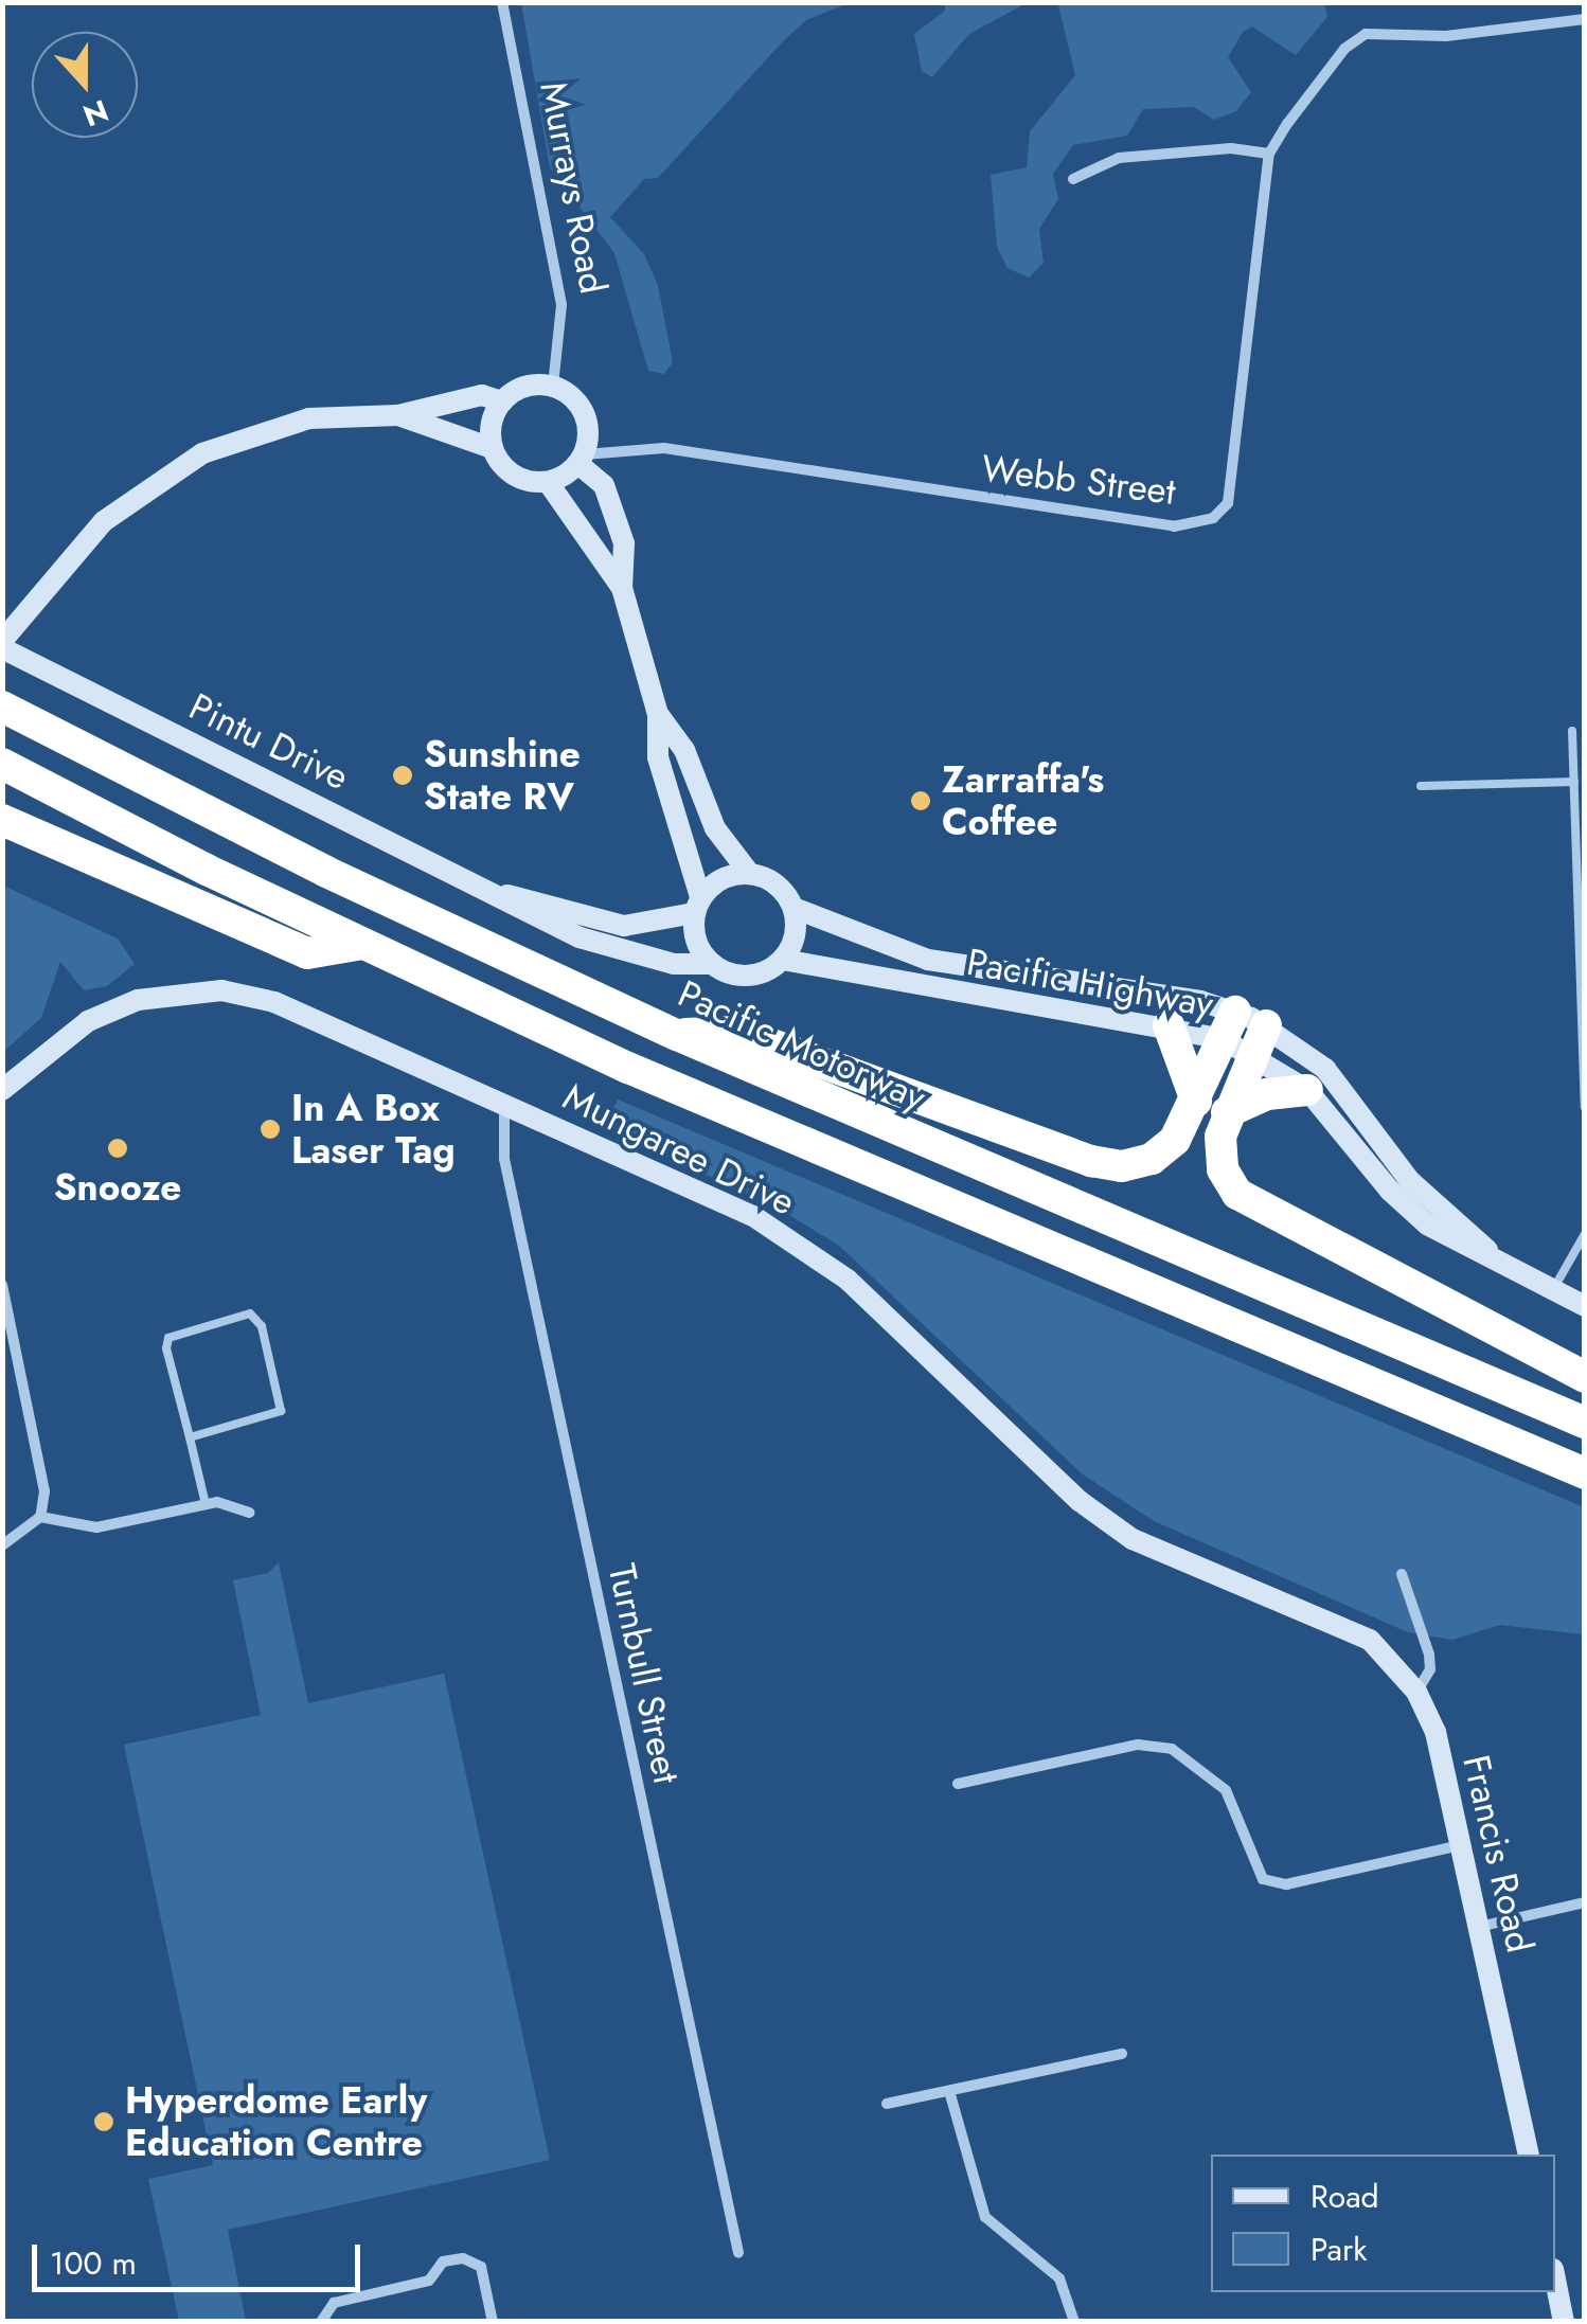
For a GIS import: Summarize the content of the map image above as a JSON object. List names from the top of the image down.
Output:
{
  "streets": {
    "highway": ["Pacific Motorway"],
    "street": [
      "Murrays Road",
      "Webb Street",
      "Pintu Drive",
      "Pacific Highway",
      "Mungaree Drive",
      "Turnbull Street",
      "Francis Road"
    ]
  },
  "crossings": [
    ["Murrays Road", "Webb Street"],
    ["Pintu Drive", "Pacific Highway"],
    ["Mungaree Drive", "Turnbull Street"],
    ["Mungaree Drive", "Francis Road"]
  ],
  "places": [
    "Sunshine State RV",
    "Zarraffa's Coffee",
    "In A Box Laser Tag",
    "Snooze",
    "Hyperdome Early Education Centre"
  ],
  "legend": ["Road", "Park"],
  "scale_bar": "100 m",
  "north": "bottom"
}
